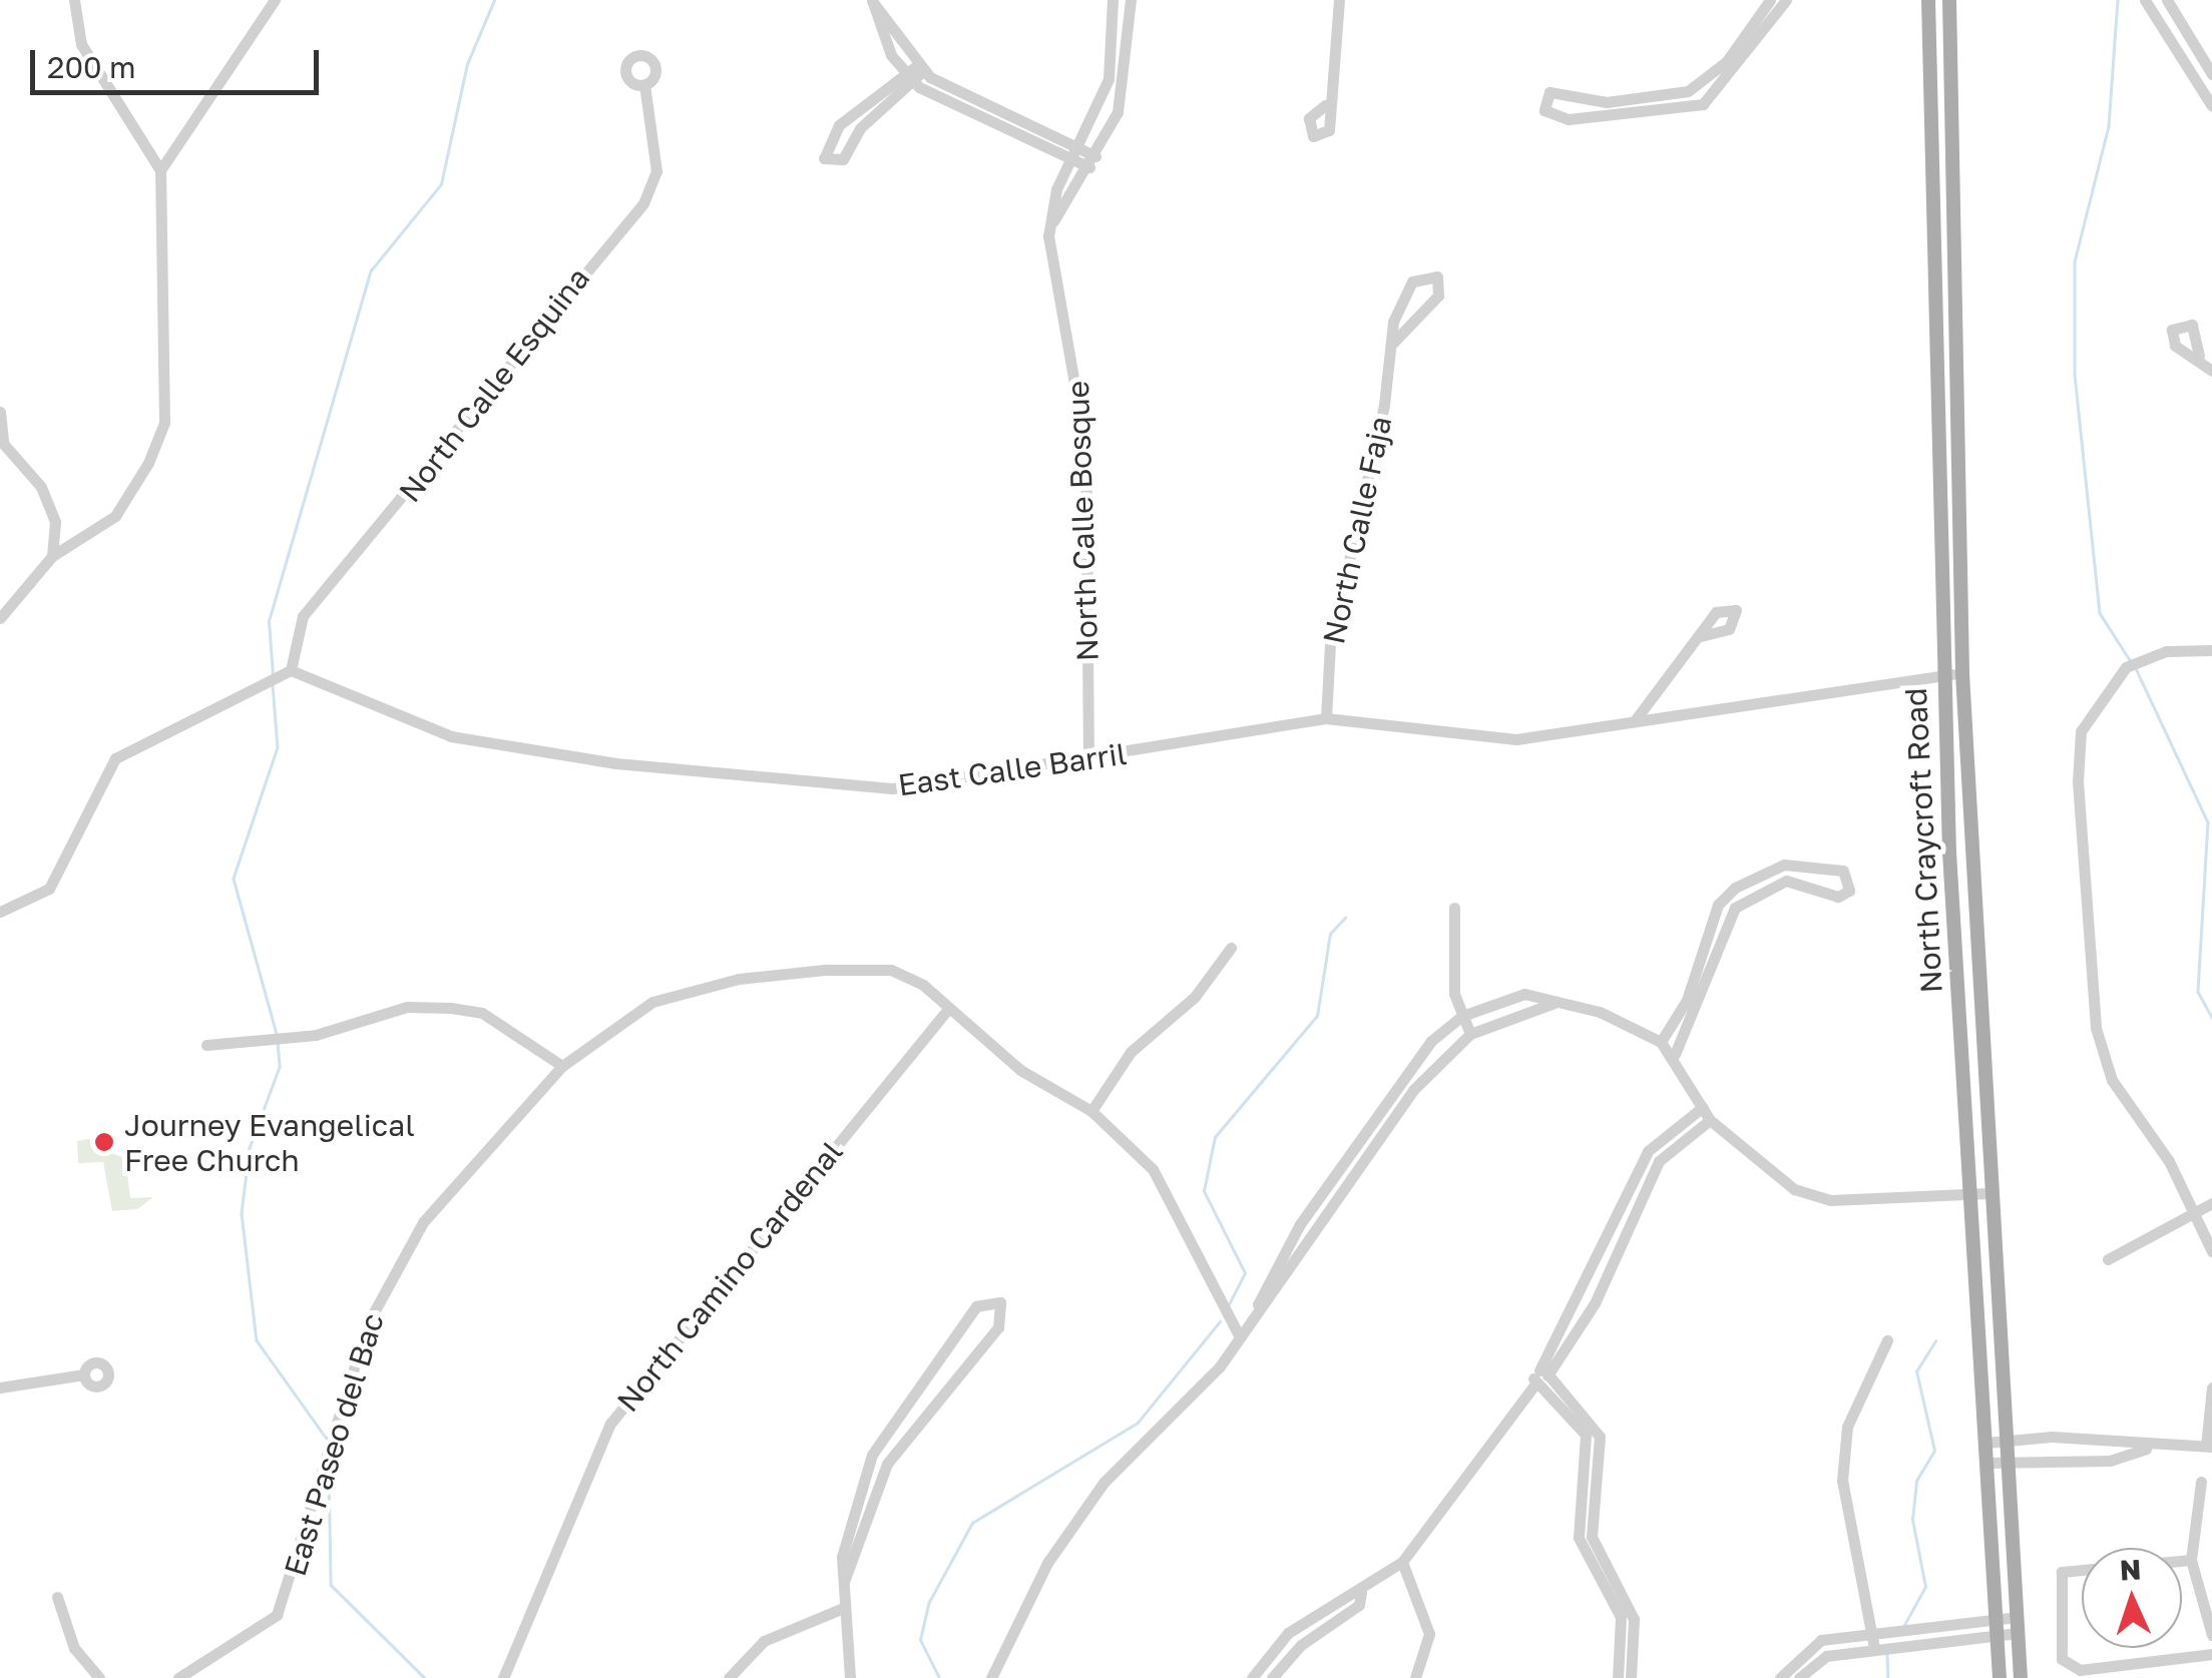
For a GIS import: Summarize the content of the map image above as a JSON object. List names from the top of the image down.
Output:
{
  "streets": {
    "main road": ["North Craycroft Road"],
    "street": [
      "North Calle Esquina",
      "North Calle Bosque",
      "North Calle Faja",
      "East Calle Barril",
      "North Camino Cardenal",
      "East Paseo del Bac"
    ]
  },
  "crossings": [
    ["North Calle Esquina", "East Calle Barril"],
    ["North Calle Bosque", "East Calle Barril"],
    ["North Calle Faja", "East Calle Barril"],
    ["East Calle Barril", "North Craycroft Road"],
    ["North Camino Cardenal", "East Paseo del Bac"]
  ],
  "places": ["Journey Evangelical Free Church"],
  "scale_bar": "200 m",
  "north": "top"
}
